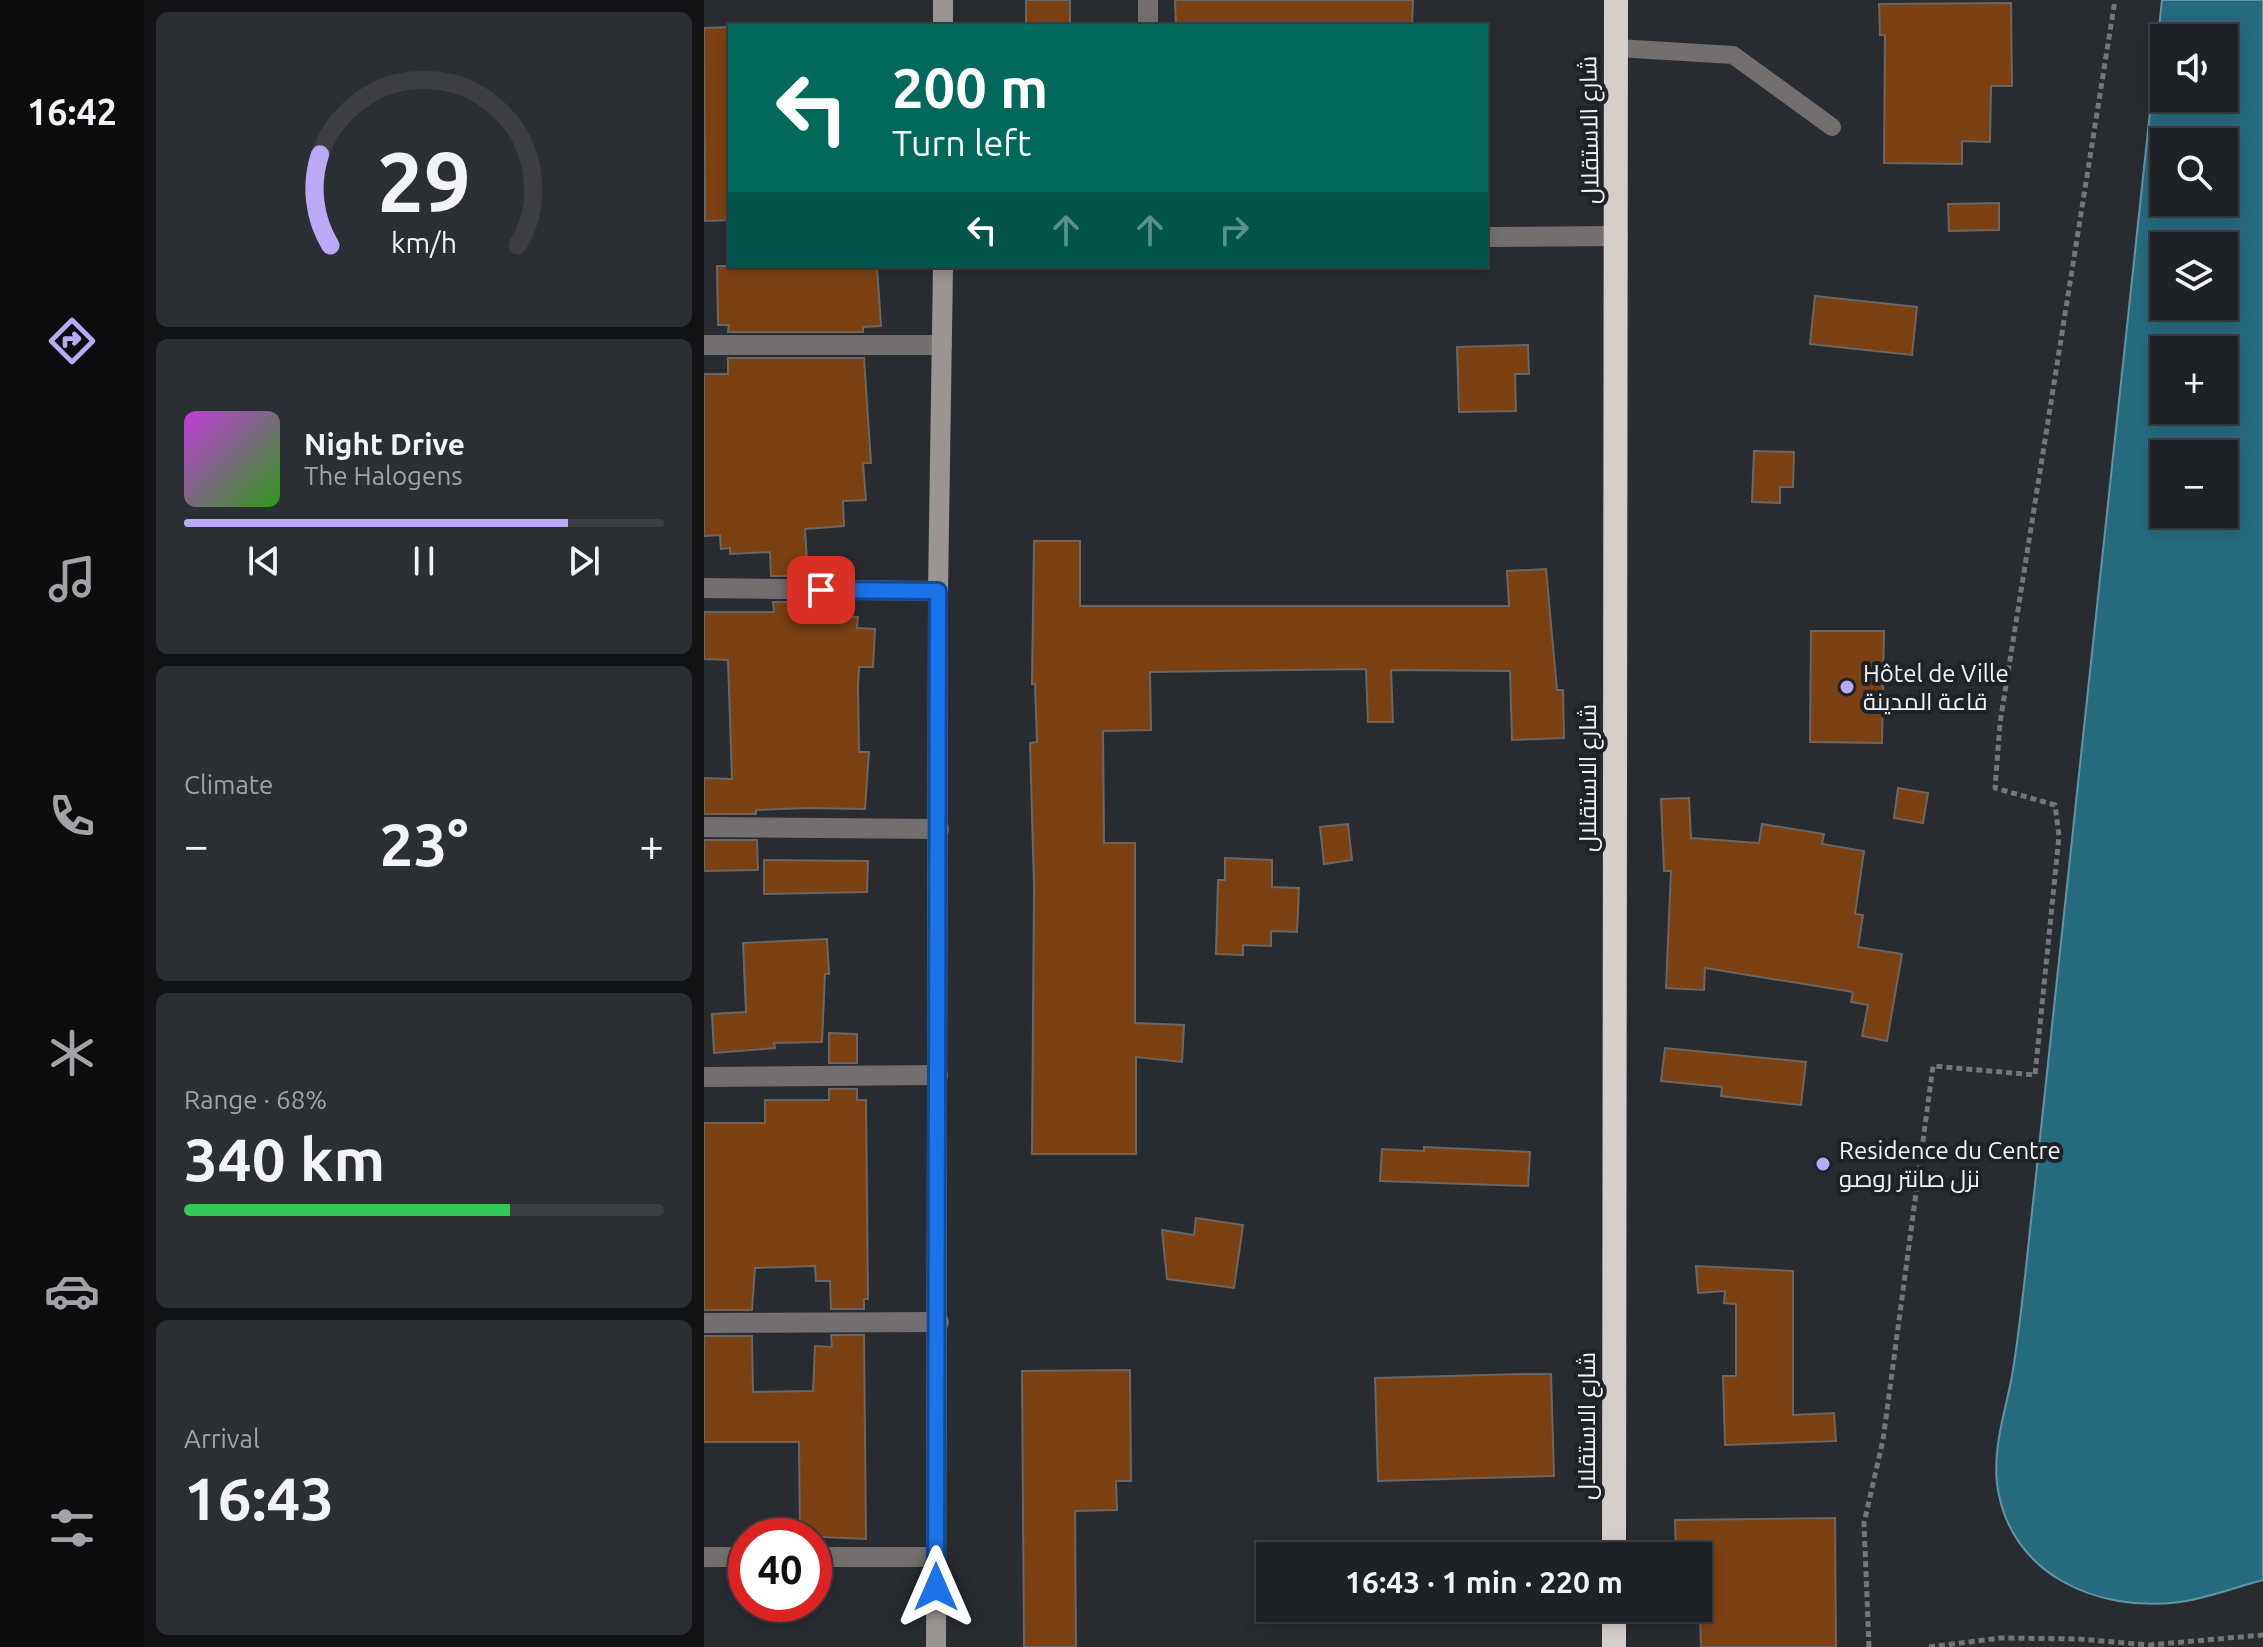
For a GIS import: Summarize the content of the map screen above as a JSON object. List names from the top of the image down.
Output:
{
  "streets": {
    "highway": ["شارع الاستقلال"]
  },
  "places": ["Hôtel de Ville قاعة المدينة", "Residence du Centre نزل صانتر روصو"],
  "page": {
    "tabs": "16:42",
    "map_buttons": ["+", "−"],
    "turn": ["200 m", "Turn left"],
    "song": ["Night Drive", "The Halogens"],
    "tile": [
      "Climate",
      ["Range · 68%", "340 km"],
      ["Arrival", "16:43"]
    ],
    "heat": ["−", "23°", "+"],
    "limit": "40",
    "trip": "16:43 · 1 min · 220 m",
    "gauge": ["29", "km/h"]
  }
}
